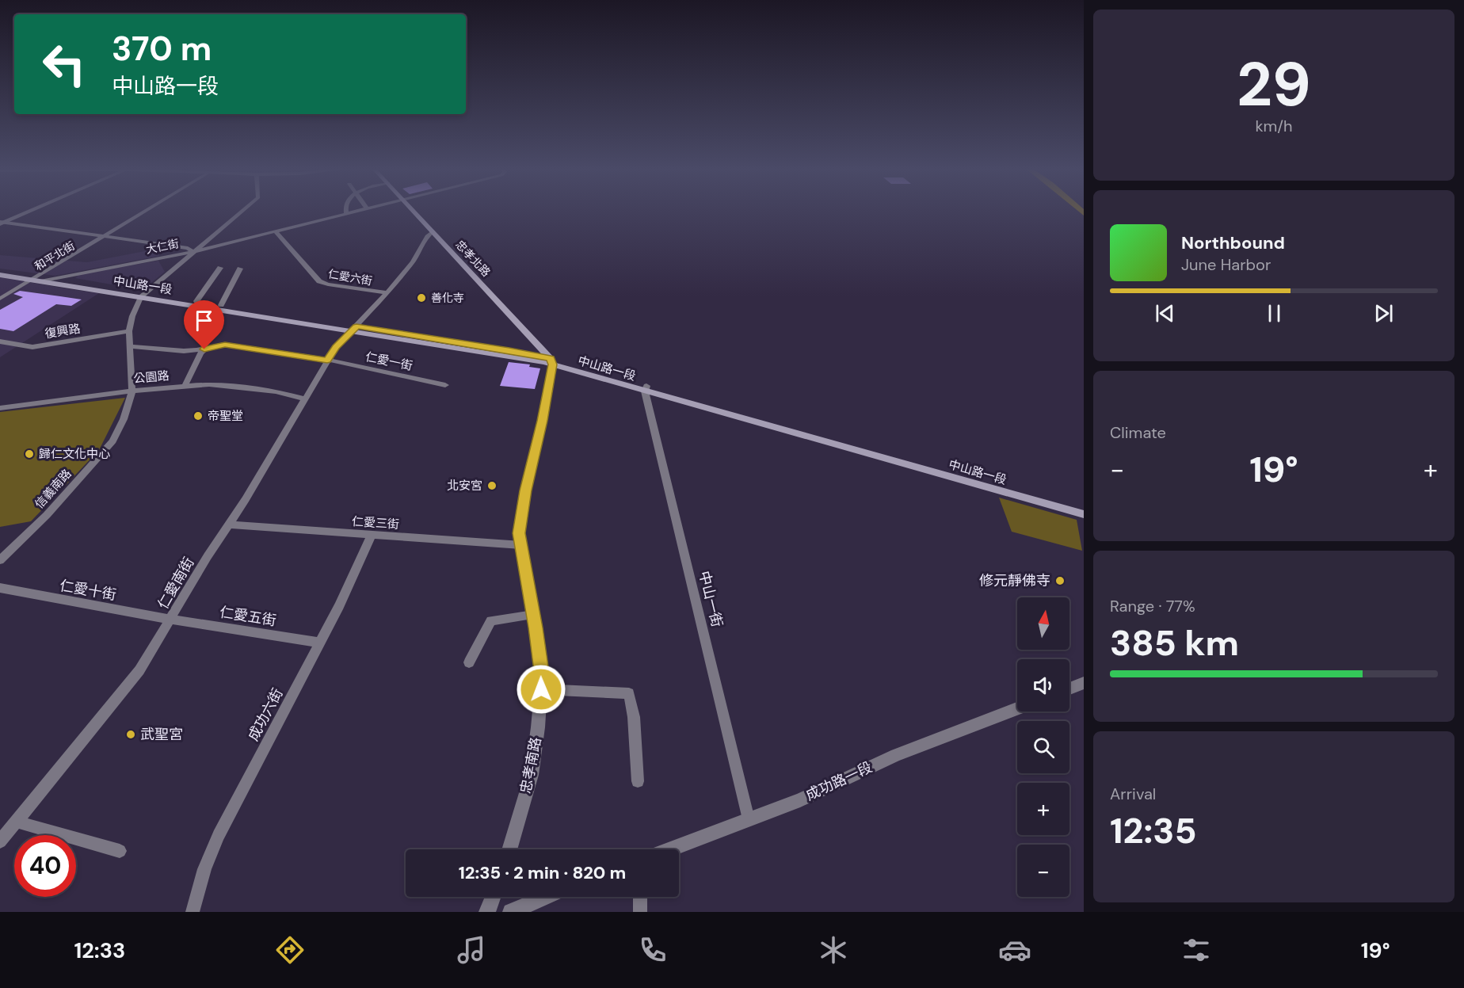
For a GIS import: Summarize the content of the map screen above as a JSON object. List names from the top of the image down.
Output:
{
  "streets": {
    "main road": ["忠孝北路", "中山路一段"],
    "street": [
      "大仁街",
      "和平北街",
      "仁愛六街",
      "復興路",
      "仁愛一街",
      "公園路",
      "信義南路",
      "仁愛三街",
      "仁愛南街",
      "仁愛十街",
      "中山一街",
      "仁愛五街",
      "成功六街",
      "忠孝南路",
      "成功路一段"
    ]
  },
  "crossings": [
    ["大仁街", "仁愛六街"],
    ["大仁街", "中山路一段"],
    ["和平北街", "中山路一段"],
    ["忠孝北路", "中山路一段"],
    ["忠孝北路", "仁愛南街"],
    ["忠孝北路", "忠孝南路"],
    ["仁愛六街", "仁愛南街"],
    ["中山路一段", "信義南路"],
    ["中山路一段", "仁愛南街"],
    ["中山路一段", "中山一街"],
    ["中山路一段", "忠孝南路"],
    ["復興路", "信義南路"],
    ["仁愛一街", "信義南路"],
    ["仁愛一街", "仁愛南街"],
    ["公園路", "信義南路"],
    ["公園路", "仁愛南街"],
    ["仁愛三街", "仁愛南街"],
    ["仁愛三街", "成功六街"],
    ["仁愛三街", "忠孝南路"],
    ["仁愛南街", "仁愛十街"],
    ["仁愛南街", "仁愛五街"],
    ["仁愛十街", "仁愛五街"],
    ["中山一街", "成功路一段"],
    ["仁愛五街", "成功六街"]
  ],
  "places": [
    "善化寺",
    "帝聖堂",
    "歸仁文化中心",
    "北安宮",
    "修元靜佛寺",
    "武聖宮"
  ],
  "north": "top",
  "page": {
    "tile": [
      ["29", "km/h"],
      "Climate",
      ["Range · 77%", "385 km"],
      ["Arrival", "12:35"]
    ],
    "turn": ["370 m", "中山路一段"],
    "song": ["Northbound", "June Harbor"],
    "heat": ["−", "19°", "+"],
    "map_buttons": ["+", "−"],
    "limit": "40",
    "trip": "12:35 · 2 min · 820 m",
    "tabs": ["12:33", "19°"]
  }
}
